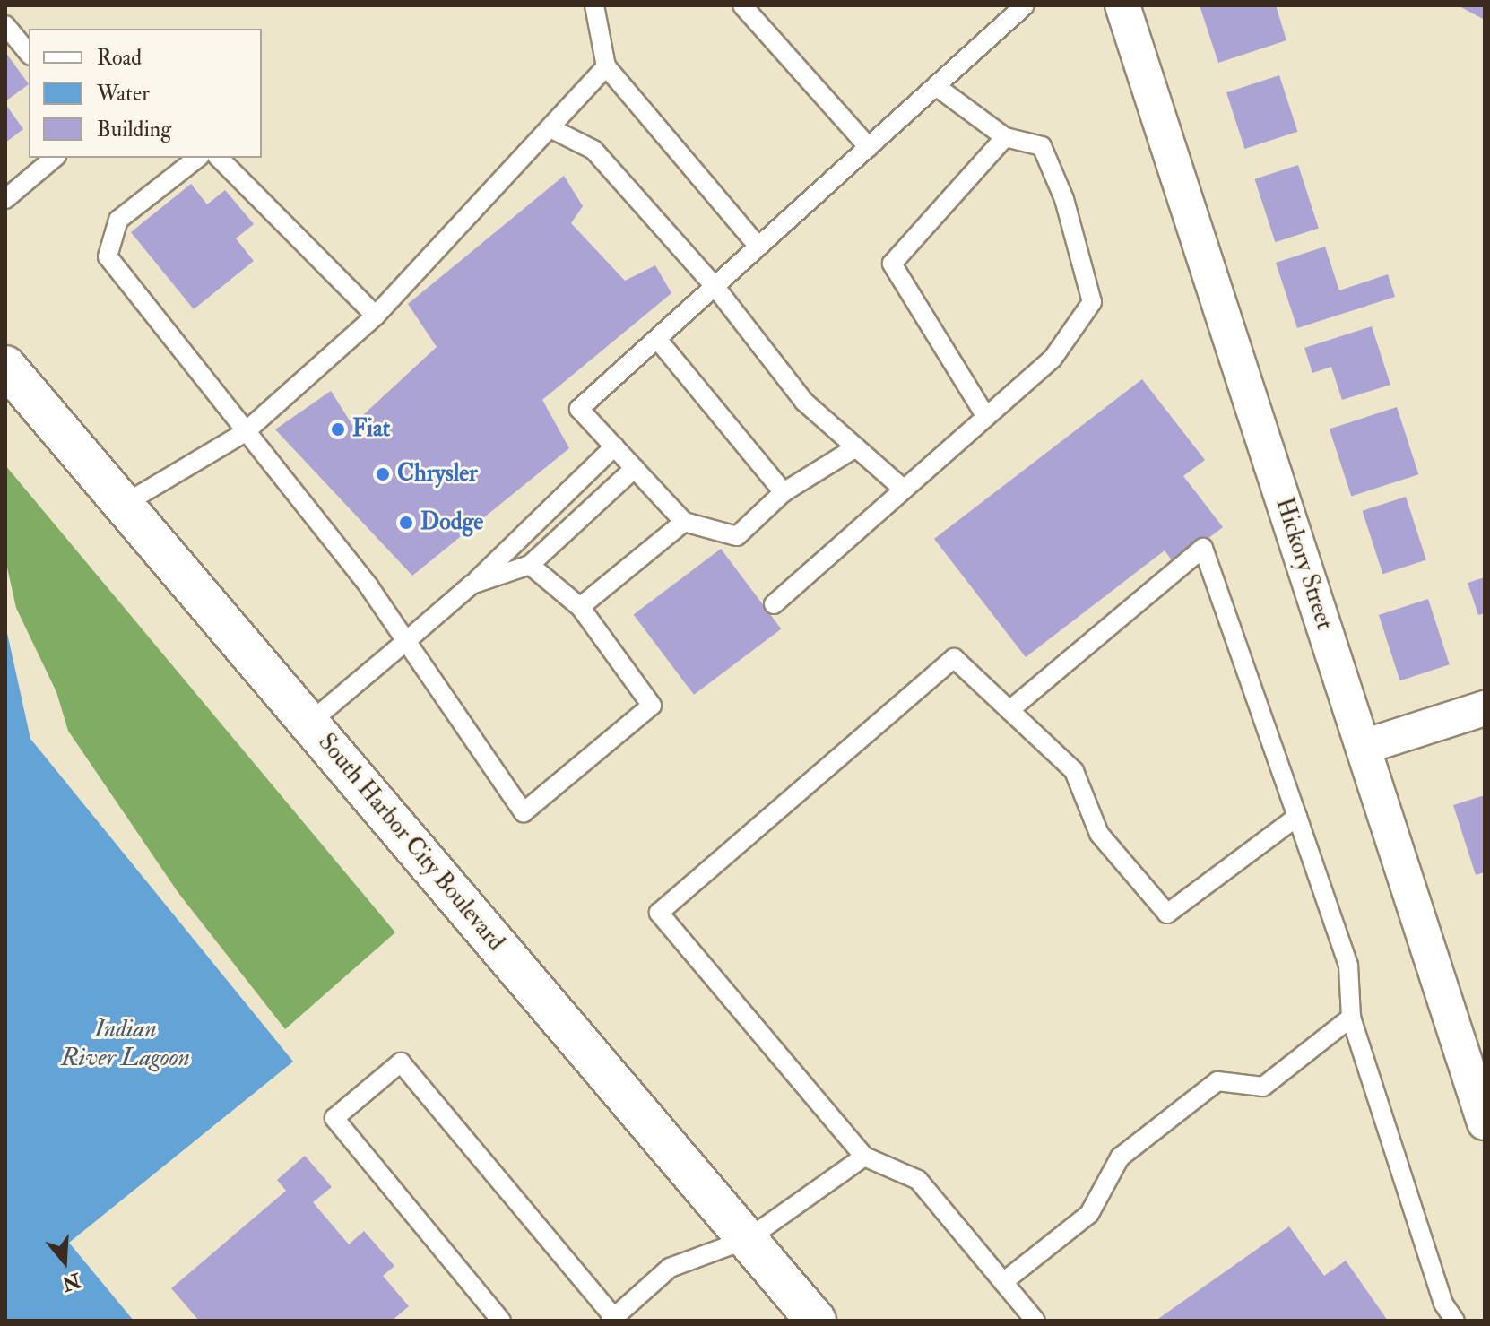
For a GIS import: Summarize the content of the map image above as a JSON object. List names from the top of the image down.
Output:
{
  "streets": {
    "main road": ["South Harbor City Boulevard"],
    "street": ["Hickory Street"]
  },
  "water": ["Indian River Lagoon"],
  "places": ["Fiat", "Chrysler", "Dodge"],
  "legend": ["Road", "Water", "Building"],
  "north": "bottom"
}
